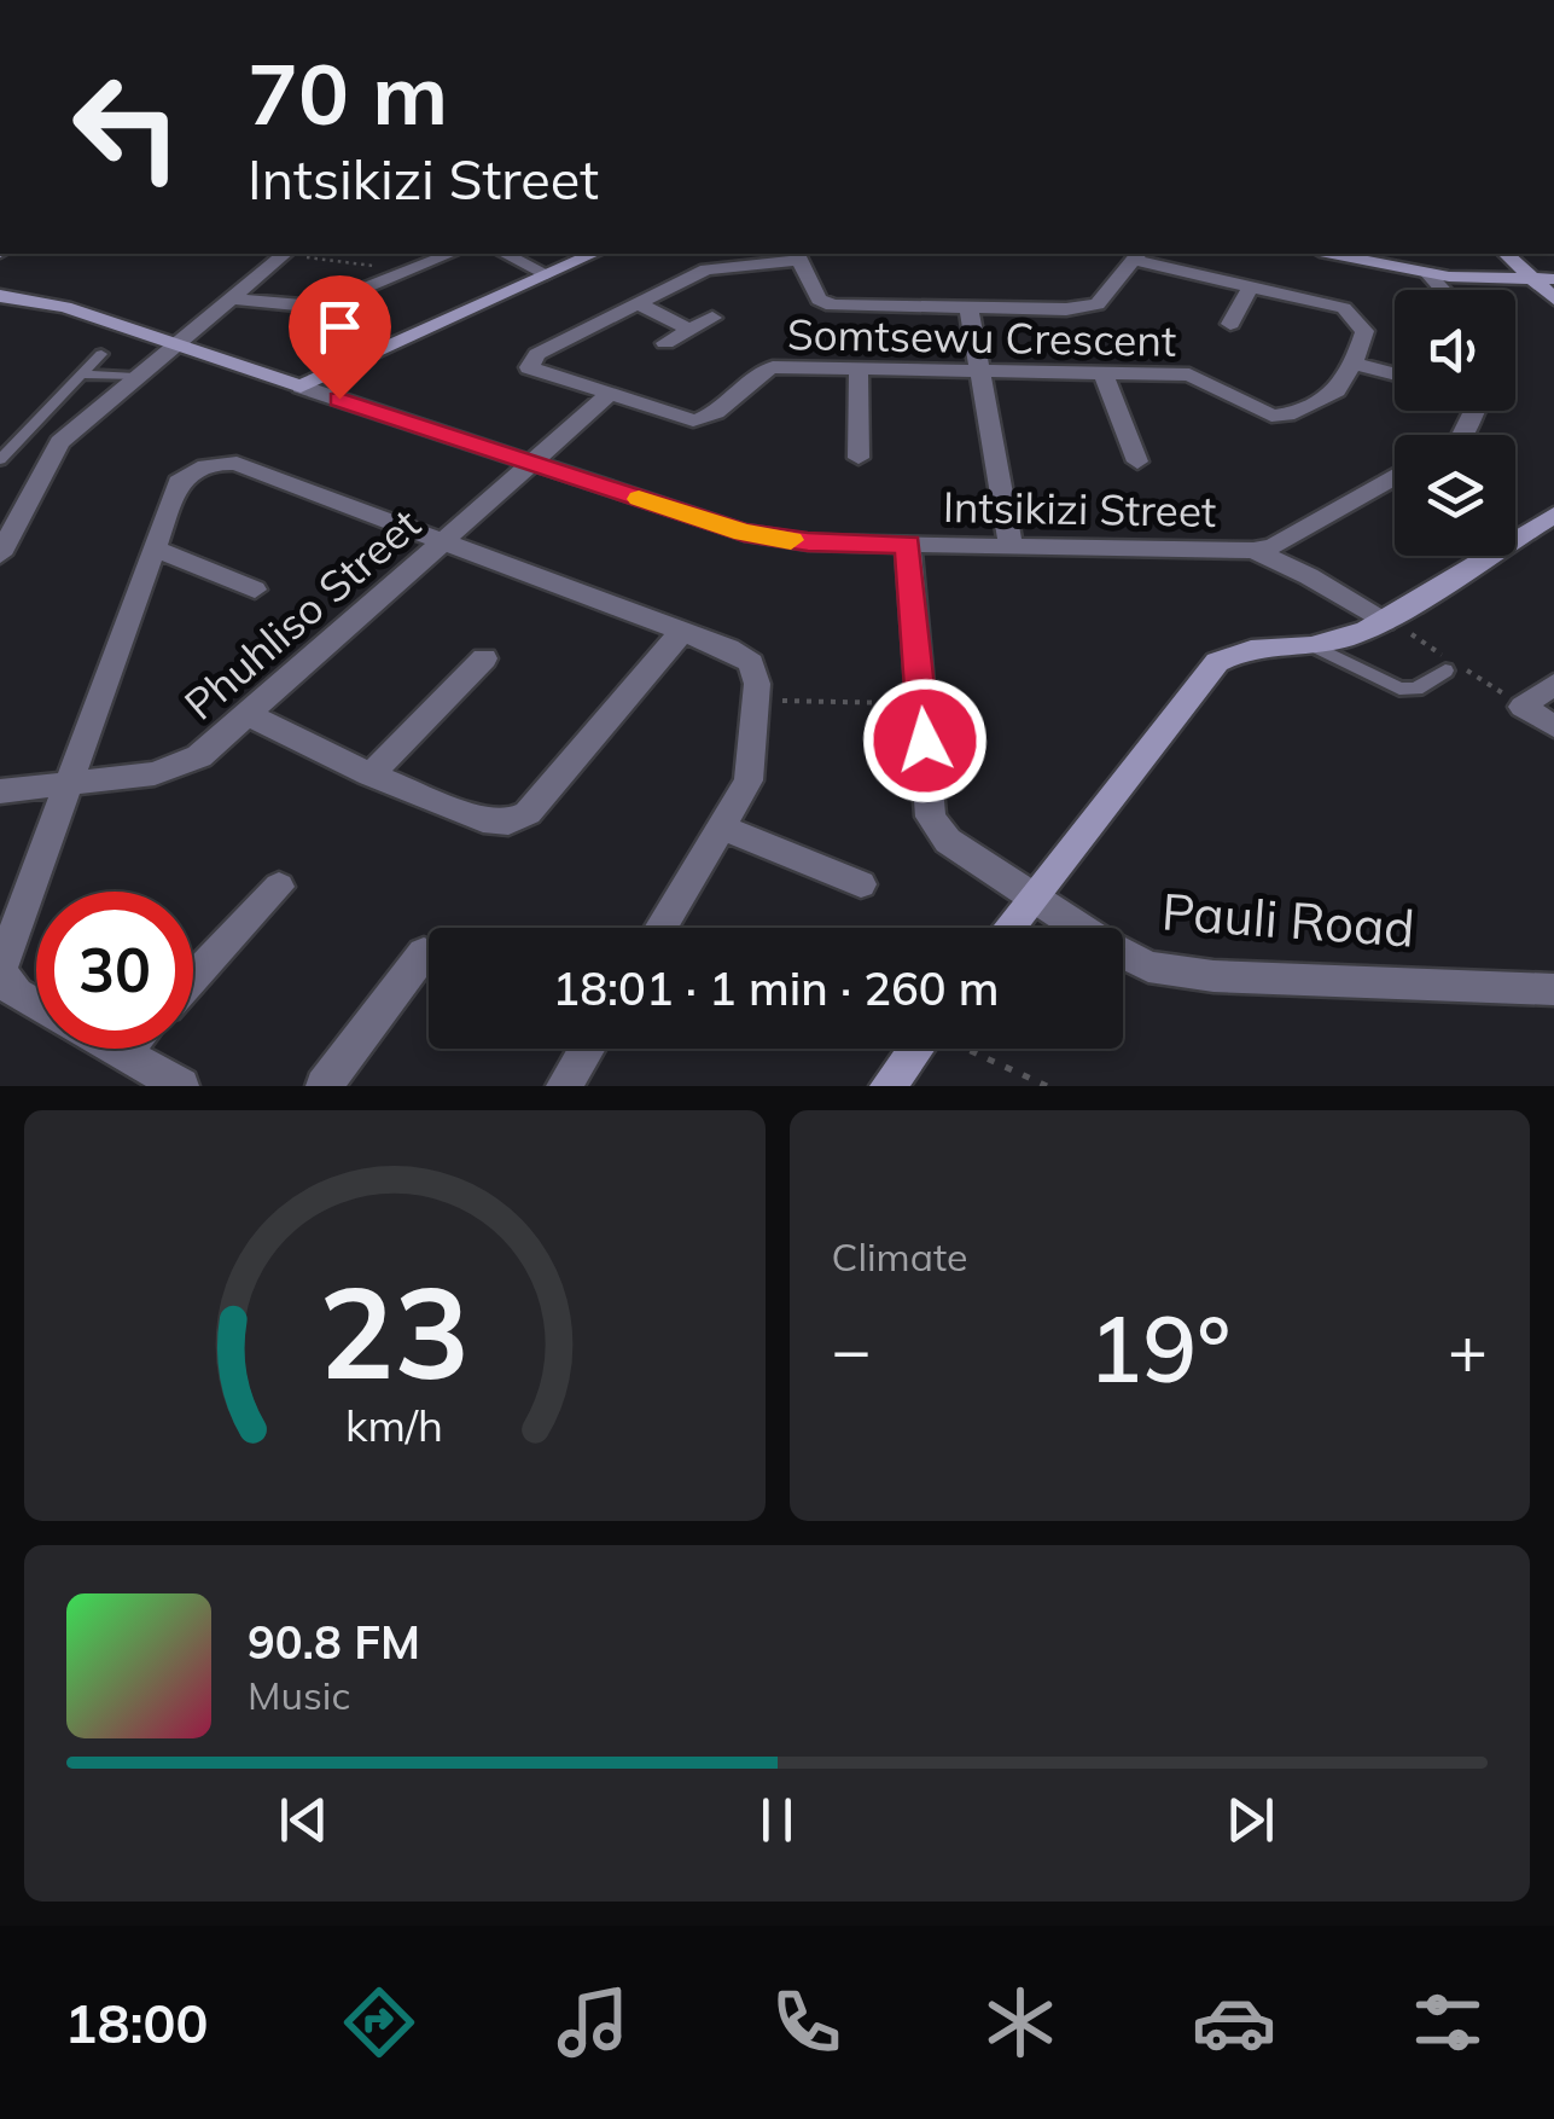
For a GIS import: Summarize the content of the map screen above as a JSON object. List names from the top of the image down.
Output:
{
  "streets": {
    "street": [
      "Somtsewu Crescent",
      "Intsikizi Street",
      "Phuhliso Street",
      "Pauli Road"
    ]
  },
  "crossings": [
    ["Somtsewu Crescent", "Phuhliso Street"],
    ["Intsikizi Street", "Phuhliso Street"],
    ["Intsikizi Street", "Pauli Road"]
  ],
  "page": {
    "turn": ["70 m", "Intsikizi Street"],
    "limit": "30",
    "trip": "18:01 · 1 min · 260 m",
    "tile": "Climate",
    "heat": ["−", "19°", "+"],
    "song": ["90.8 FM", "Music"],
    "tabs": "18:00",
    "gauge": ["23", "km/h"]
  }
}
